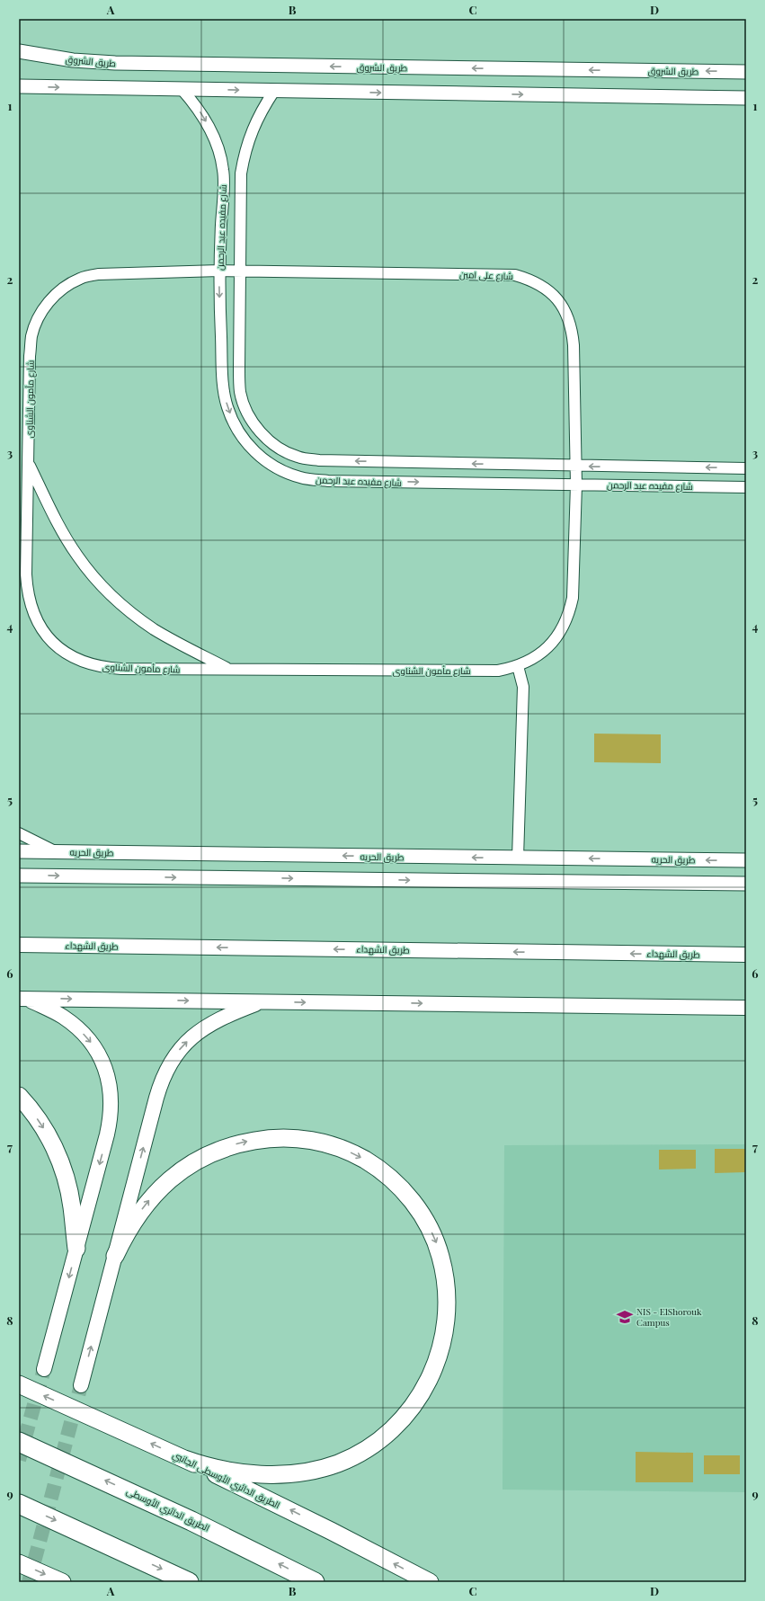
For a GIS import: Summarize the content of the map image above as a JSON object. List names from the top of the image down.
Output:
{
  "streets": {
    "highway": ["الطريق الدائري الأوسطى الجانبي", "الطريق الدائري الأوسطى"],
    "main road": ["طريق الشهداء"],
    "street": [
      "طريق الشروق",
      "شارع مفيده عبد الرحمن",
      "شارع على امين",
      "شارع مأمون الشناوى",
      "طريق الحريه"
    ]
  },
  "crossings": [
    ["شارع مفيده عبد الرحمن", "شارع على امين"],
    ["شارع مفيده عبد الرحمن", "شارع مأمون الشناوى"],
    ["شارع على امين", "شارع مأمون الشناوى"]
  ],
  "places": {
    "school or university": ["NIS - ElShorouk Campus"]
  },
  "grid": {
    "columns": [
      "A",
      "B",
      "C",
      "D"
    ],
    "rows": [
      "1",
      "2",
      "3",
      "4",
      "5",
      "6",
      "7",
      "8",
      "9"
    ]
  }
}
